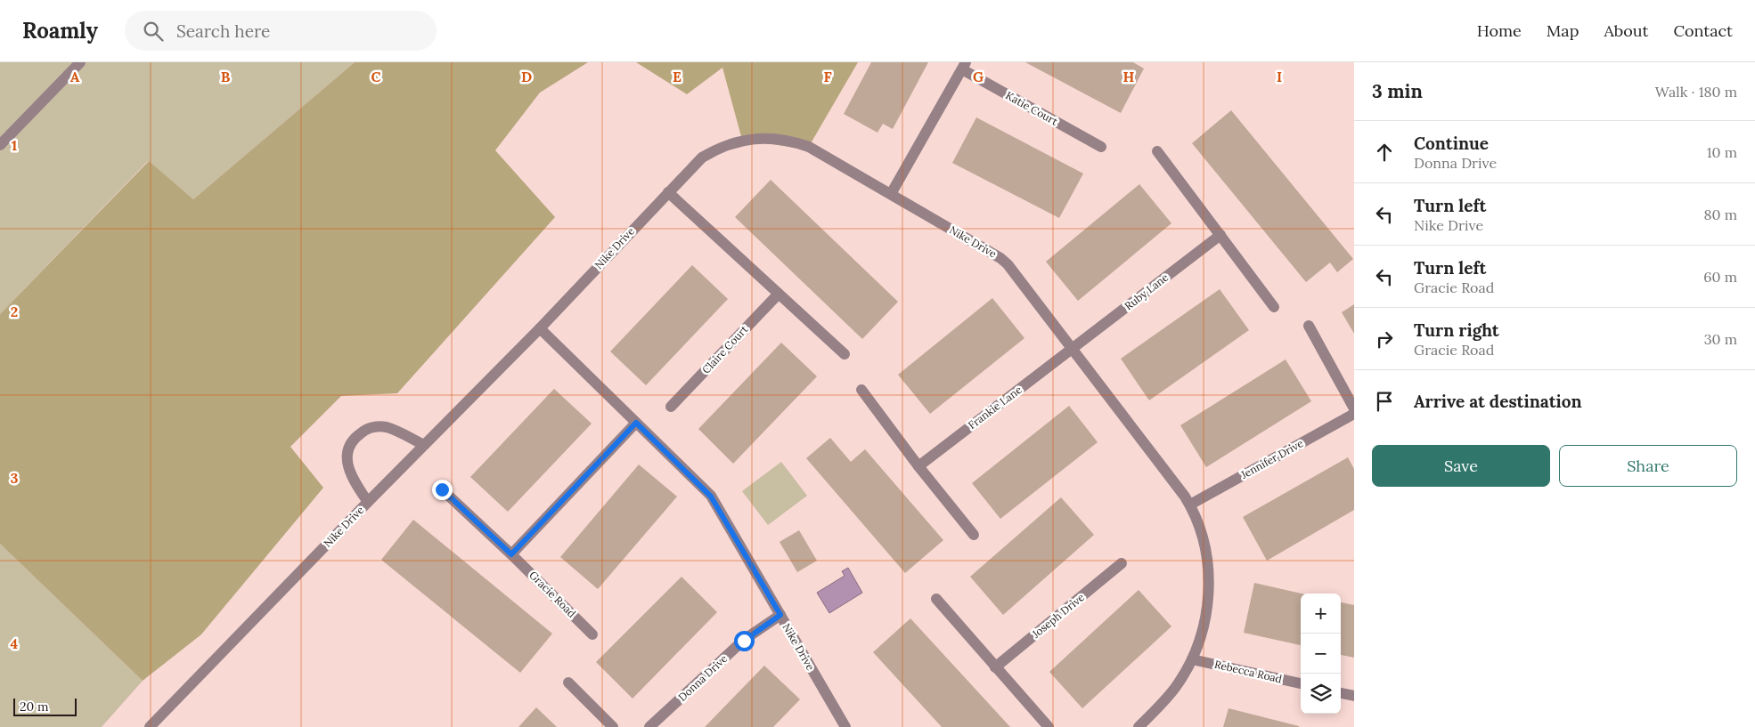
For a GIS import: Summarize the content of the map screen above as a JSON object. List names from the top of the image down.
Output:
{
  "streets": {
    "street": [
      "Katie Court",
      "Nike Drive",
      "Ruby Lane",
      "Claire Court",
      "Frankie Lane",
      "Jennifer Drive",
      "Gracie Road",
      "Joseph Drive",
      "Rebecca Road",
      "Donna Drive"
    ]
  },
  "crossings": [
    ["Katie Court", "Nike Drive"],
    ["Nike Drive", "Ruby Lane"],
    ["Nike Drive", "Frankie Lane"],
    ["Nike Drive", "Jennifer Drive"],
    ["Nike Drive", "Rebecca Road"],
    ["Nike Drive", "Donna Drive"],
    ["Ruby Lane", "Frankie Lane"]
  ],
  "scale_bar": "20 m",
  "page": {
    "header": "Roamly",
    "search": "Search here",
    "nav": [
      "Home",
      "Map",
      "About",
      "Contact"
    ],
    "heading": ["3 min", "Walk · 180 m"],
    "list": [
      ["Continue", "Donna Drive", "10 m"],
      ["Turn left", "Nike Drive", "80 m"],
      ["Turn left", "Gracie Road", "60 m"],
      ["Turn right", "Gracie Road", "30 m"],
      "Arrive at destination"
    ],
    "buttons": ["Save", "Share"],
    "map_buttons": ["+", "−"],
    "scale": "20 m"
  },
  "grid": {
    "columns": [
      "A",
      "B",
      "C",
      "D",
      "E",
      "F",
      "G",
      "H",
      "I"
    ],
    "rows": [
      "1",
      "2",
      "3",
      "4"
    ]
  }
}
